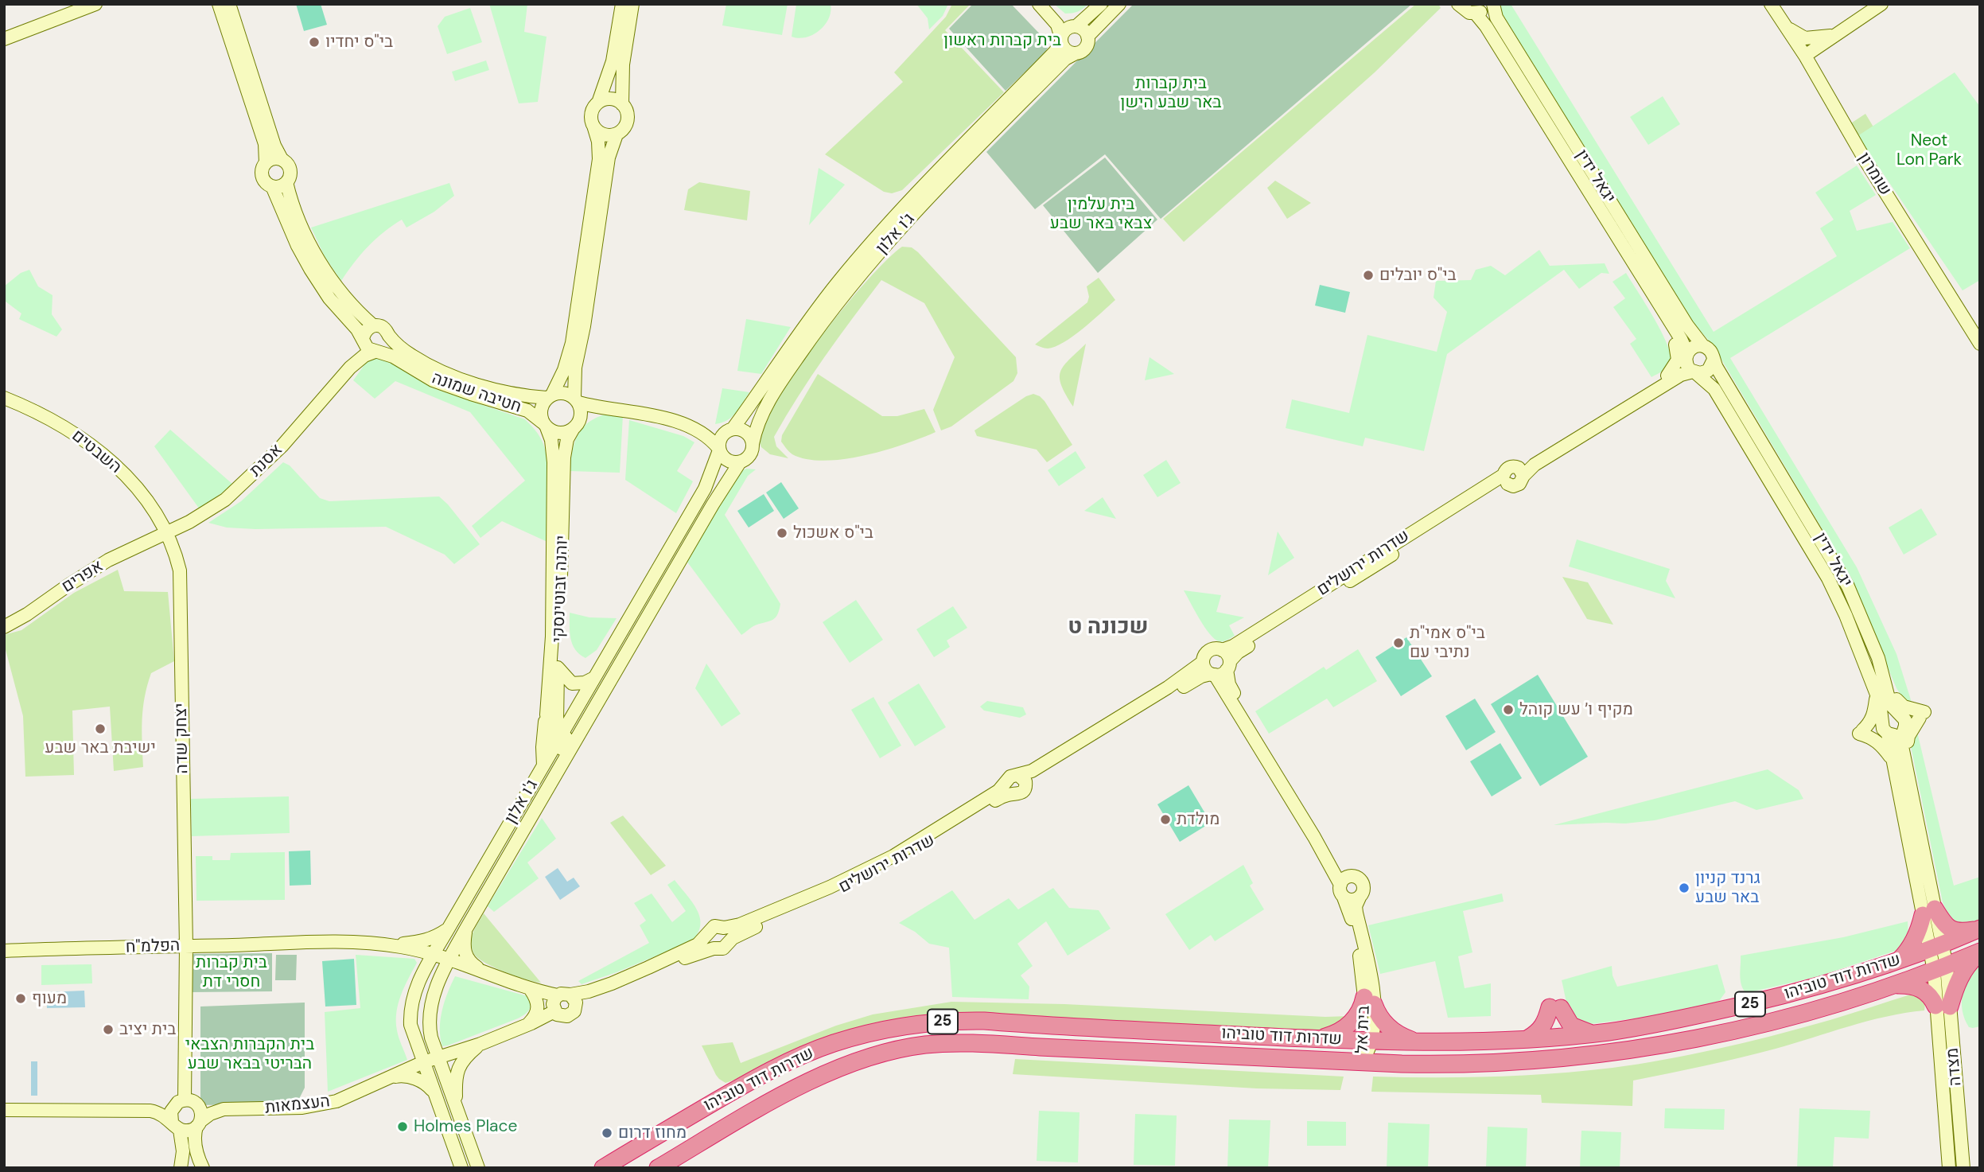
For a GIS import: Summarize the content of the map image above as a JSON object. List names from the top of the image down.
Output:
{
  "streets": {
    "highway": ["שדרות דוד טוביהו", "25"],
    "street": [
      "שומרון",
      "יגאל ידין",
      "ג'ו אלון",
      "חטיבה שמונה",
      "השבטים",
      "אסנת",
      "שדרות ירושלים",
      "אפרים",
      "יוהנה זבוטינסקי",
      "יצחק שדה",
      "הפלמ\"ח",
      "בית אל",
      "מצדה",
      "העצמאות"
    ]
  },
  "crossings": [
    ["ג'ו אלון", "יוהנה זבוטינסקי"],
    ["ג'ו אלון", "הפלמ\"ח"],
    ["ג'ו אלון", "העצמאות"],
    ["חטיבה שמונה", "אסנת"],
    ["חטיבה שמונה", "יוהנה זבוטינסקי"],
    ["השבטים", "אסנת"],
    ["השבטים", "אפרים"],
    ["השבטים", "יצחק שדה"],
    ["אסנת", "אפרים"],
    ["אסנת", "יצחק שדה"],
    ["שדרות ירושלים", "בית אל"],
    ["אפרים", "יצחק שדה"],
    ["יצחק שדה", "הפלמ\"ח"],
    ["יצחק שדה", "העצמאות"],
    ["שדרות דוד טוביהו", "בית אל"],
    ["שדרות דוד טוביהו", "מצדה"]
  ],
  "districts": ["שכונה ט"],
  "parks": [
    "בית קברות ראשון",
    "בית קברות באר שבע הישן",
    "Neot Lon Park",
    "בית עלמין צבאי באר שבע",
    "בית קברות חסרי דת",
    "בית הקברות הצבאי הבריטי בבאר שבע"
  ],
  "places": [
    "בי\"ס יחדיו",
    "בי\"ס יובלים",
    "בי\"ס אשכול",
    "בי\"ס אמי\"ת נתיבי עם",
    "מקיף ו׳ עש קוהל",
    "ישיבת באר שבע",
    "מולדת",
    "גרנד קניון באר שבע",
    "מעוף",
    "בית יציב",
    "Holmes Place",
    "מחוז דרום"
  ]
}
